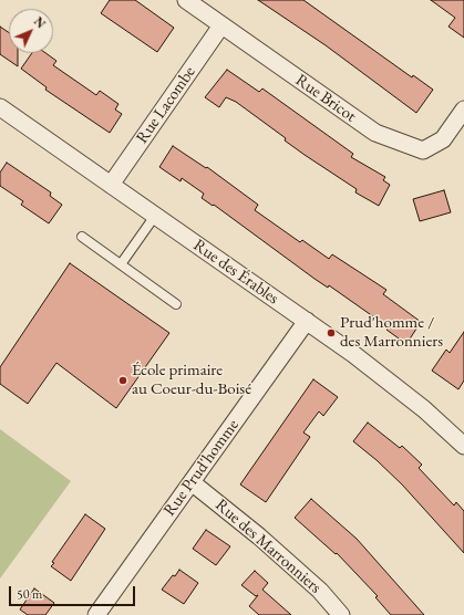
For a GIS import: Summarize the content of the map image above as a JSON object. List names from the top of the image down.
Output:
{
  "streets": {
    "street": [
      "Rue Bricot",
      "Rue Lacombe",
      "Rue des Érables",
      "Rue Prud'homme",
      "Rue des Marronniers"
    ]
  },
  "crossings": [
    ["Rue Bricot", "Rue Lacombe"],
    ["Rue Lacombe", "Rue des Érables"],
    ["Rue des Érables", "Rue Prud'homme"],
    ["Rue Prud'homme", "Rue des Marronniers"]
  ],
  "places": ["Prud'homme / des Marronniers", "École primaire au Coeur‑du‑Boisé"],
  "scale_bar": "50 m",
  "north": "top right"
}
